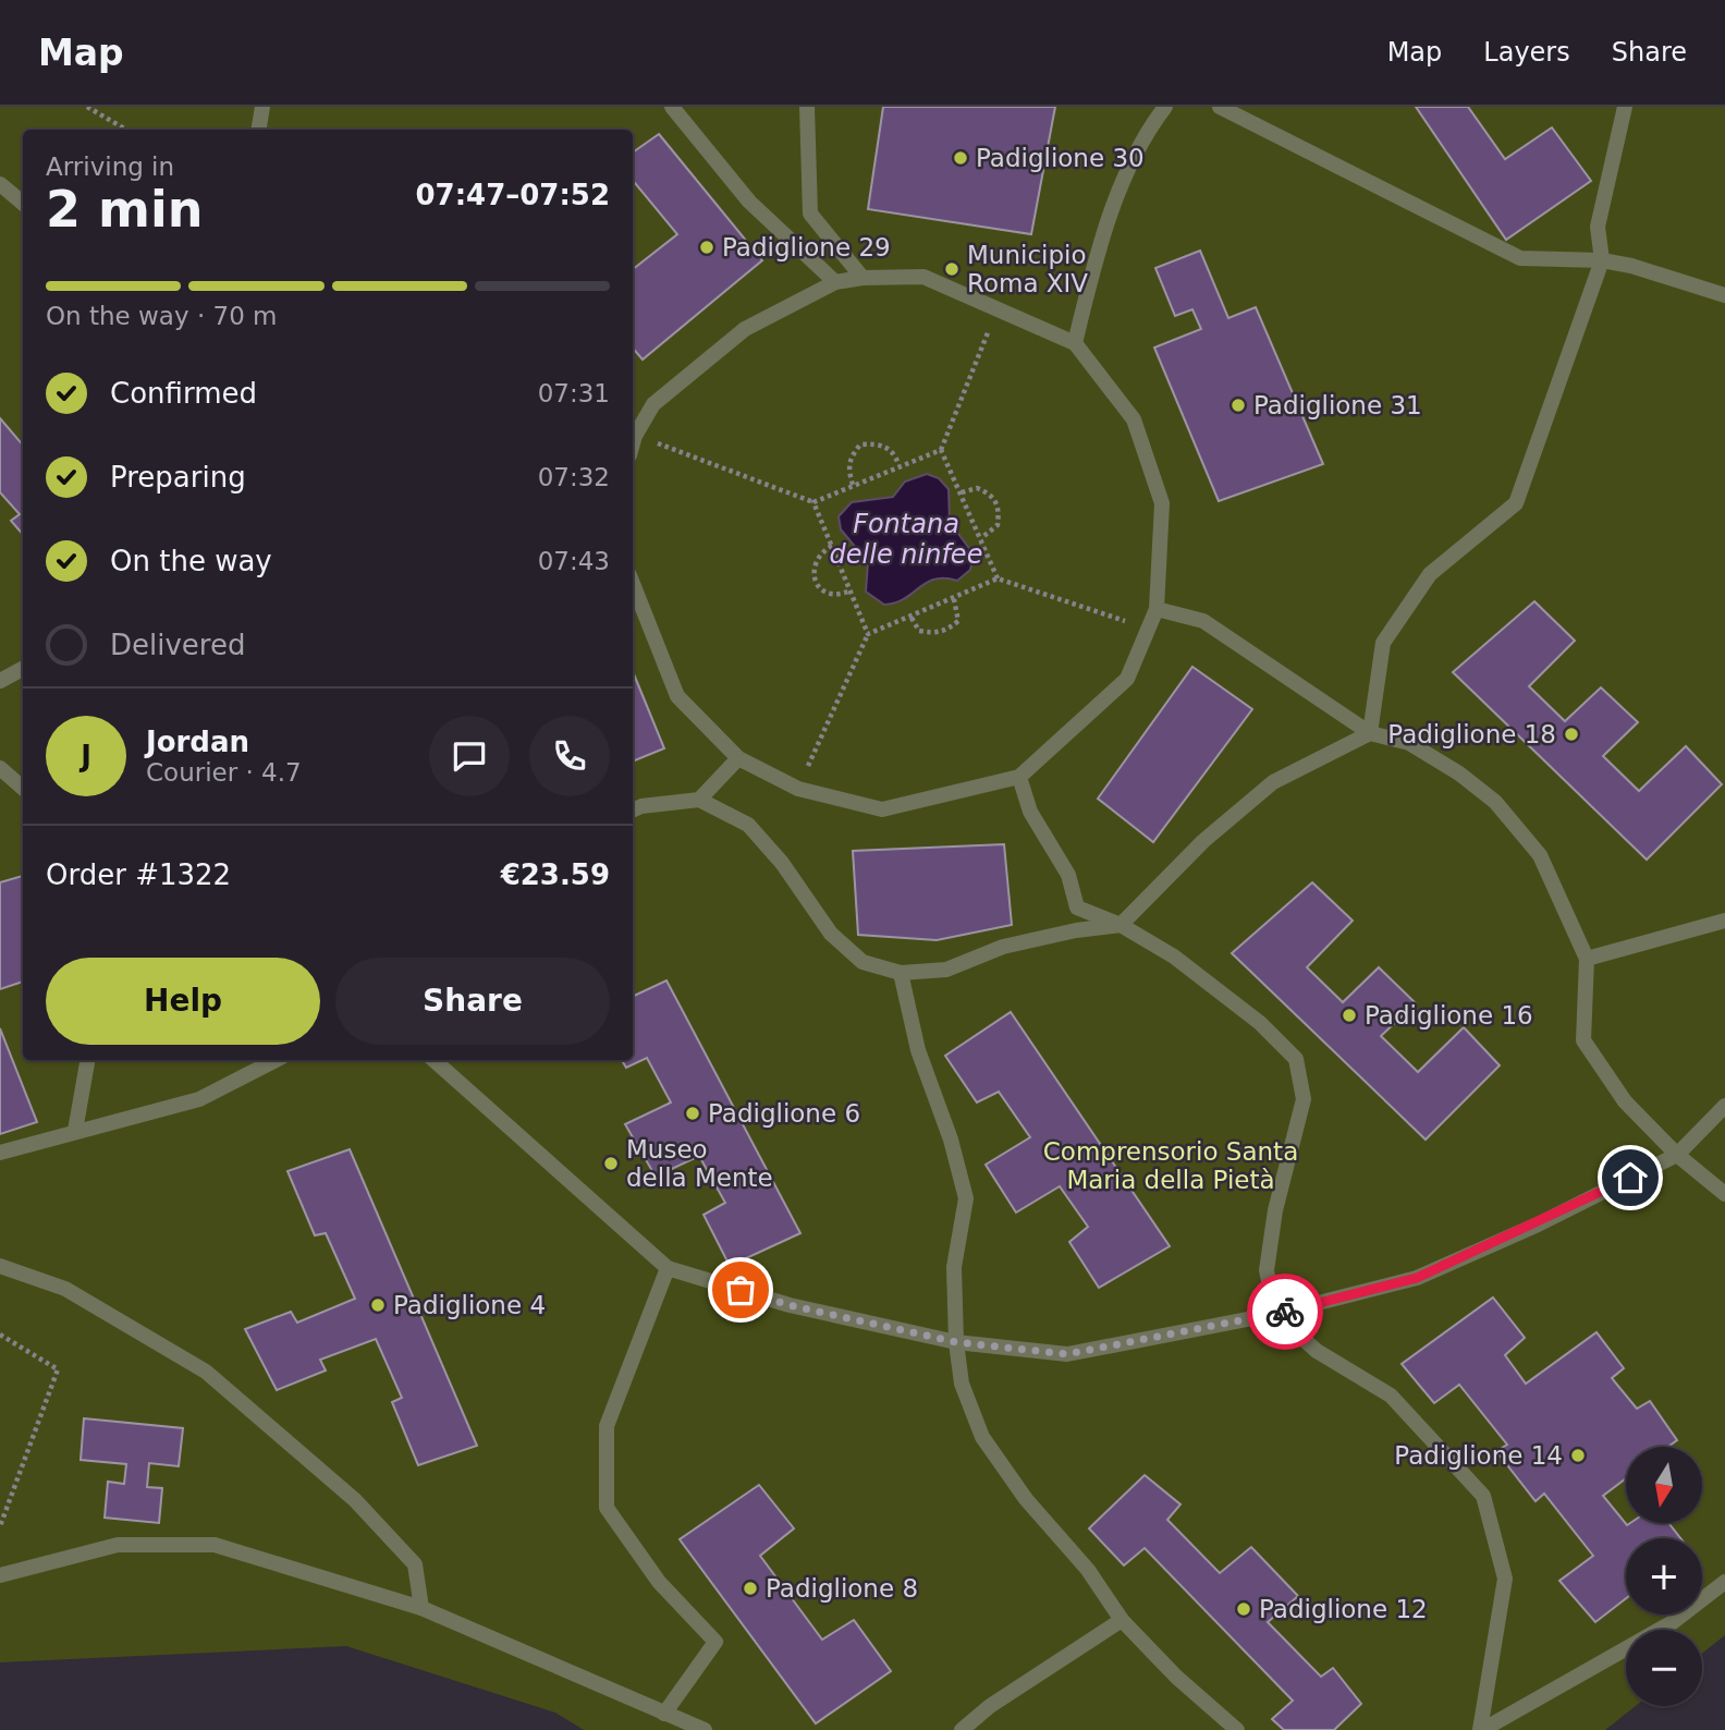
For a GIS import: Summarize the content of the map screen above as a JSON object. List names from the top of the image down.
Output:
{
  "water": ["Fontana delle ninfee"],
  "parks": ["Comprensorio Santa Maria della Pietà"],
  "places": [
    "Padiglione 30",
    "Padiglione 29",
    "Municipio Roma XIV",
    "Padiglione 31",
    "Padiglione 18",
    "Padiglione 16",
    "Padiglione 6",
    "Museo della Mente",
    "Padiglione 4",
    "Padiglione 14",
    "Padiglione 8",
    "Padiglione 12"
  ],
  "north": "bottom",
  "page": {
    "header": "Map",
    "nav": ["Map", "Layers", "Share"],
    "heading": ["2 min", "Arriving in", "07:47–07:52"],
    "panel": [
      "Jordan",
      "Courier · 4.7",
      "Order #1322",
      "€23.59"
    ],
    "bar": "On the way · 70 m",
    "list": [
      ["Confirmed", "07:31"],
      ["Preparing", "07:32"],
      ["On the way", "07:43"],
      "Delivered"
    ],
    "round": "J",
    "buttons": ["Help", "Share"],
    "map_buttons": ["+", "−"]
  }
}
